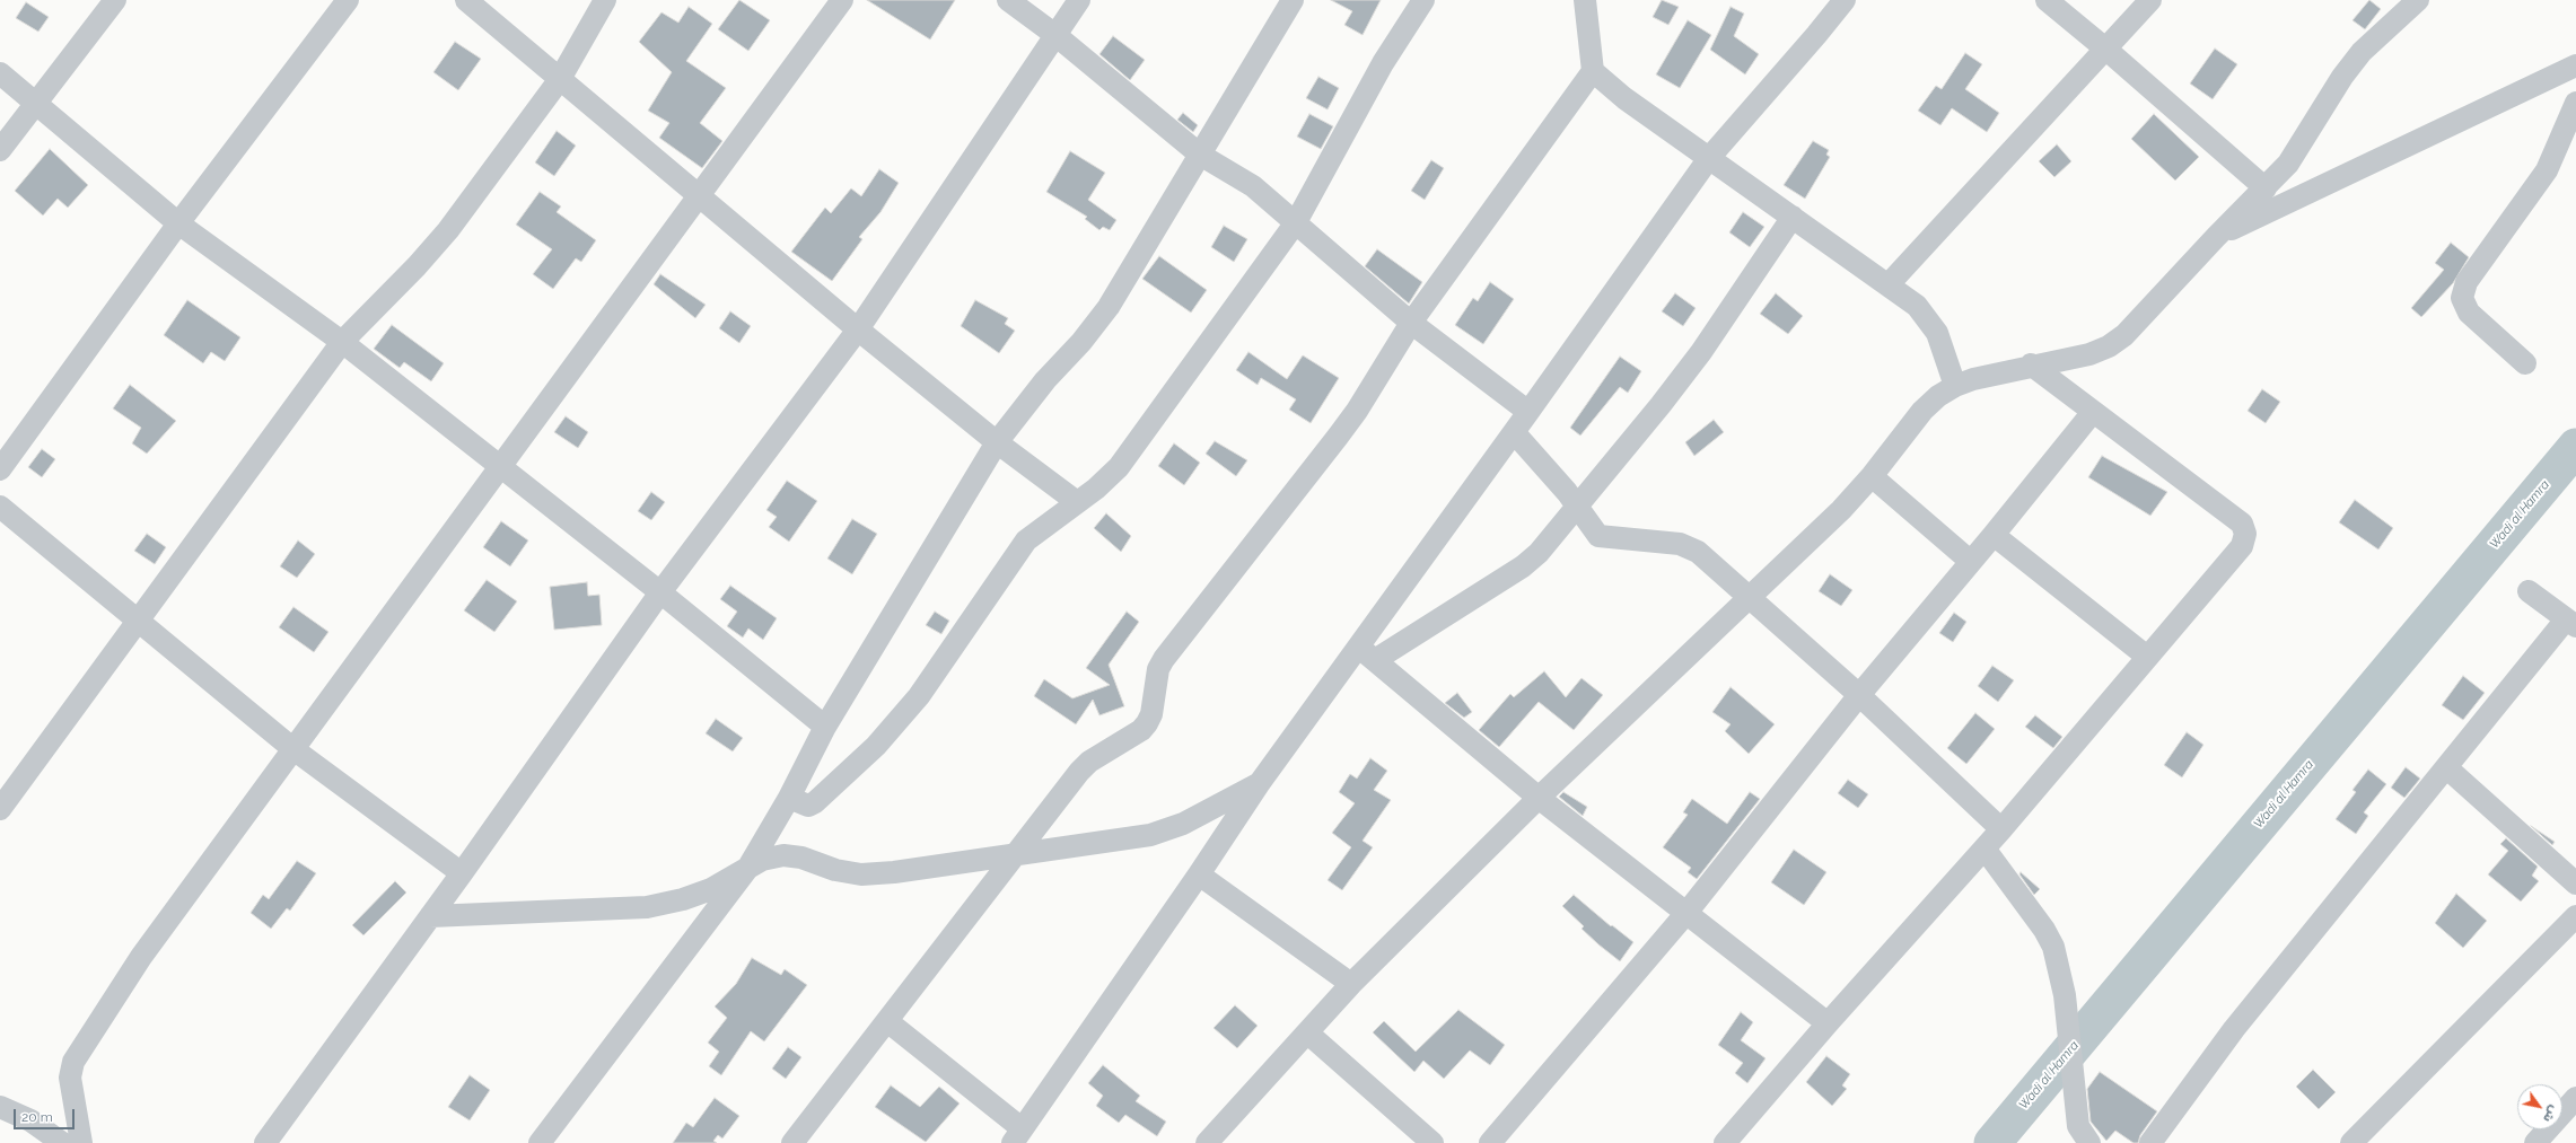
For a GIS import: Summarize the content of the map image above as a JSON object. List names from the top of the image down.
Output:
{
  "water": ["Wadi al Hamra"],
  "scale_bar": "20 m",
  "north": "bottom right"
}
